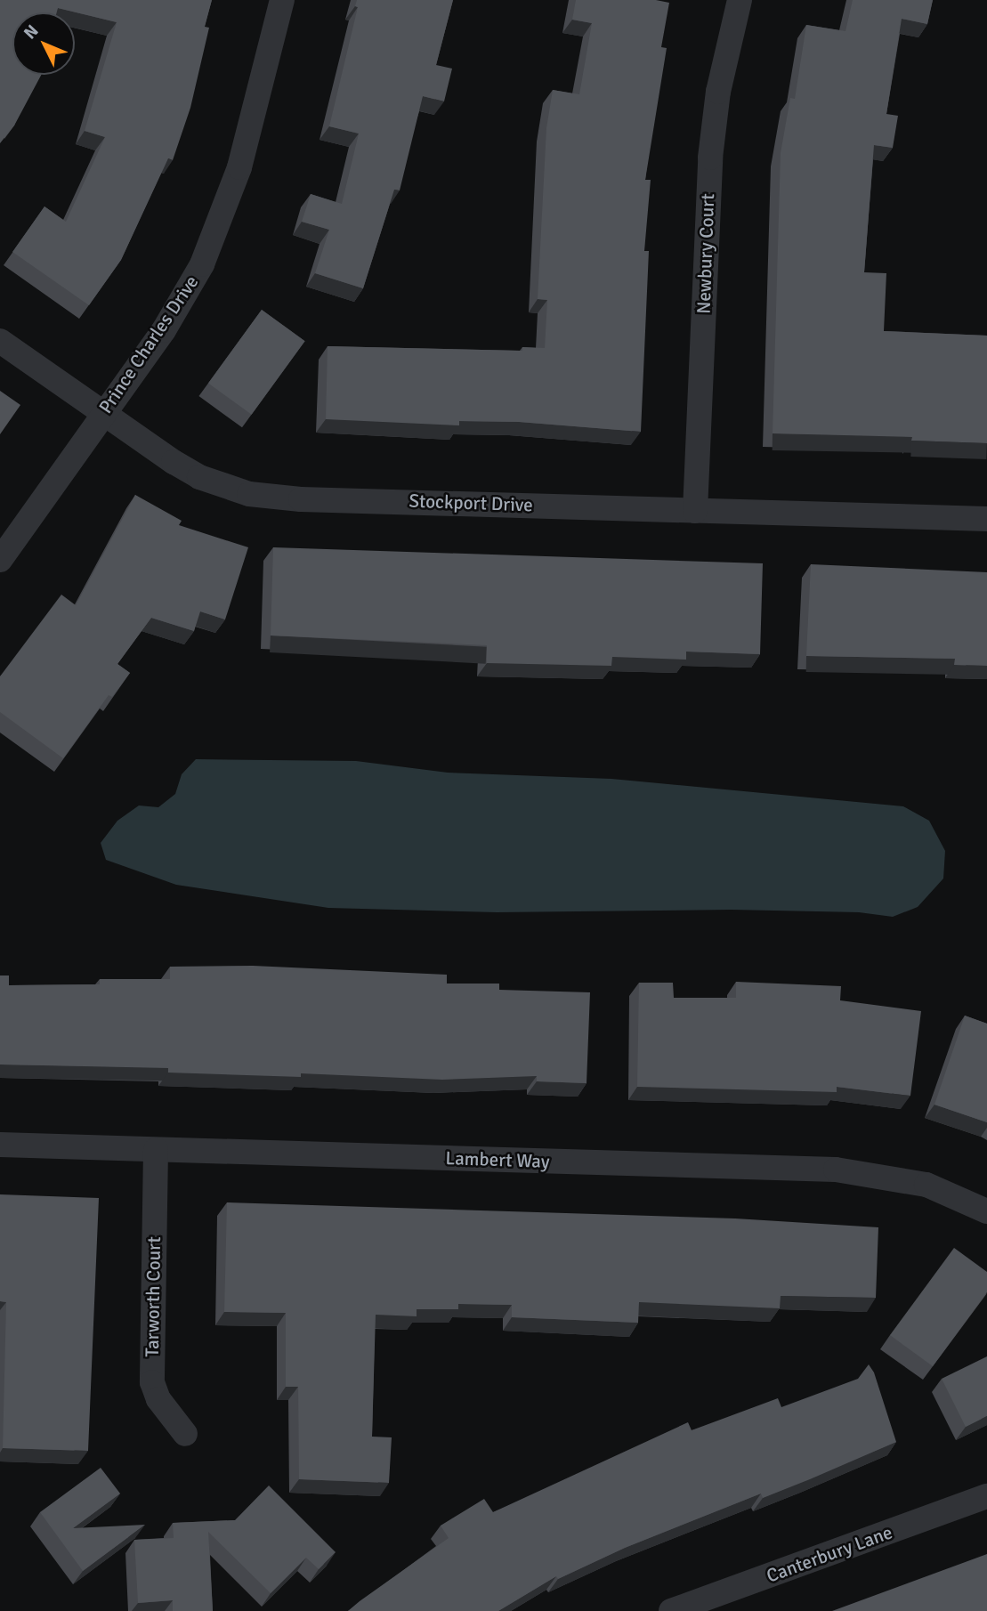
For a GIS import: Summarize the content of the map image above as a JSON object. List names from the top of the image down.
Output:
{
  "streets": {
    "street": [
      "Newbury Court",
      "Prince Charles Drive",
      "Stockport Drive",
      "Lambert Way",
      "Tarworth Court",
      "Canterbury Lane"
    ]
  },
  "crossings": [
    ["Newbury Court", "Stockport Drive"],
    ["Prince Charles Drive", "Stockport Drive"],
    ["Lambert Way", "Tarworth Court"]
  ],
  "north": "top left"
}
